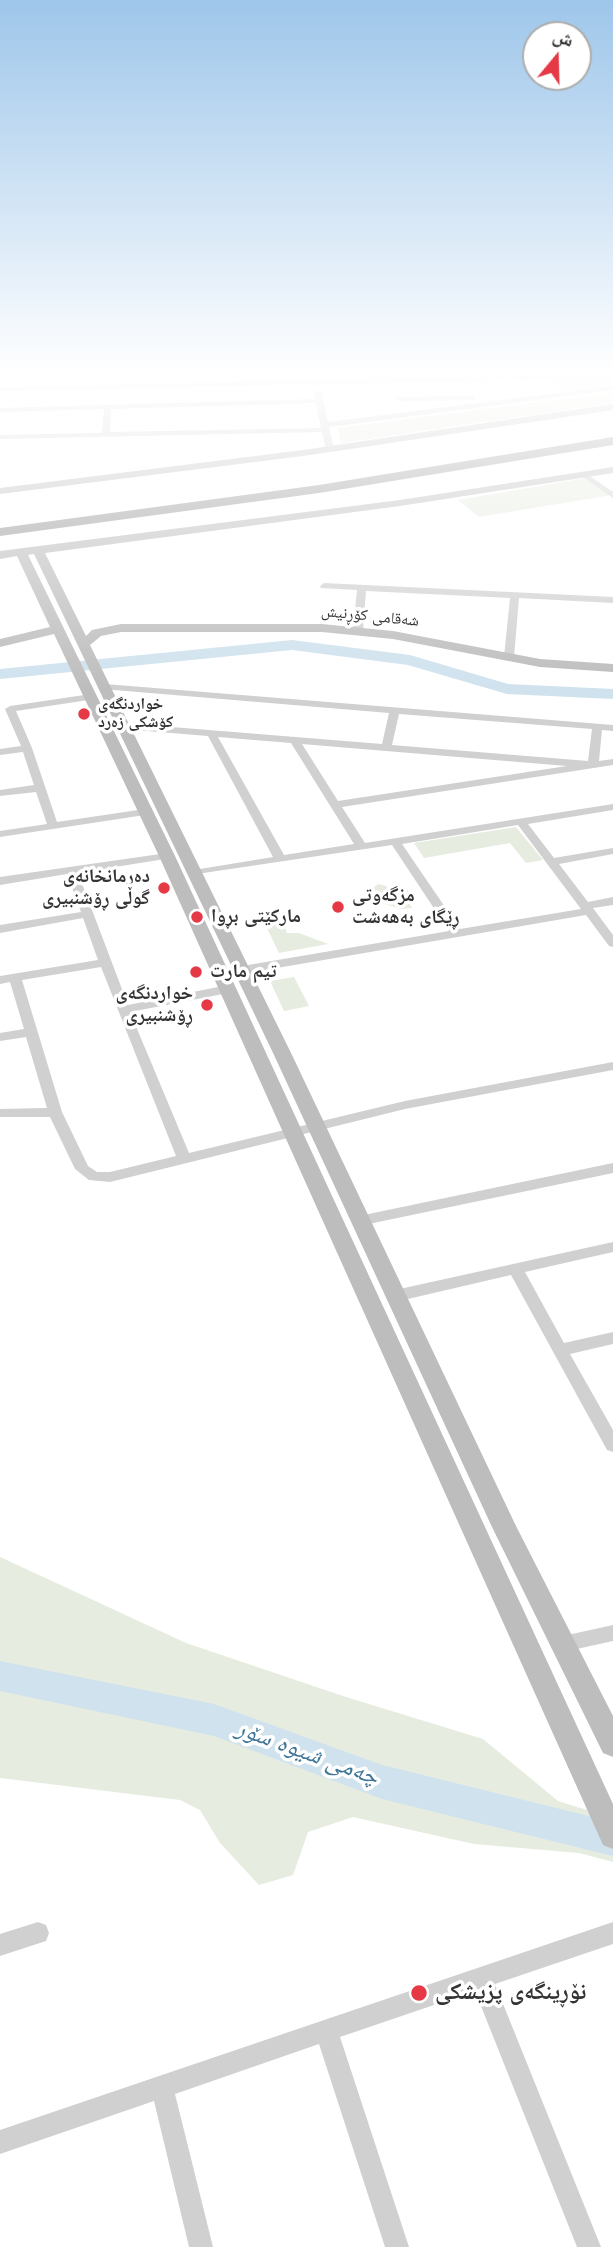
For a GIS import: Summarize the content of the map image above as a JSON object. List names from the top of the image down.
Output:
{
  "streets": {
    "main road": ["شەقامی کۆڕنیش"]
  },
  "water": ["چەمی شیوە سۆر"],
  "places": [
    "خواردنگەی کۆشکی زەرد",
    "دەرمانخانەی گوڵی ڕۆشنبیری",
    "مزگەوتی ڕێگای بەھەشت",
    "مارکێتی بڕوا",
    "تیم مارت",
    "خواردنگەی ڕۆشنبیری",
    "نۆڕینگەی پزیشکی"
  ],
  "north": "top"
}
